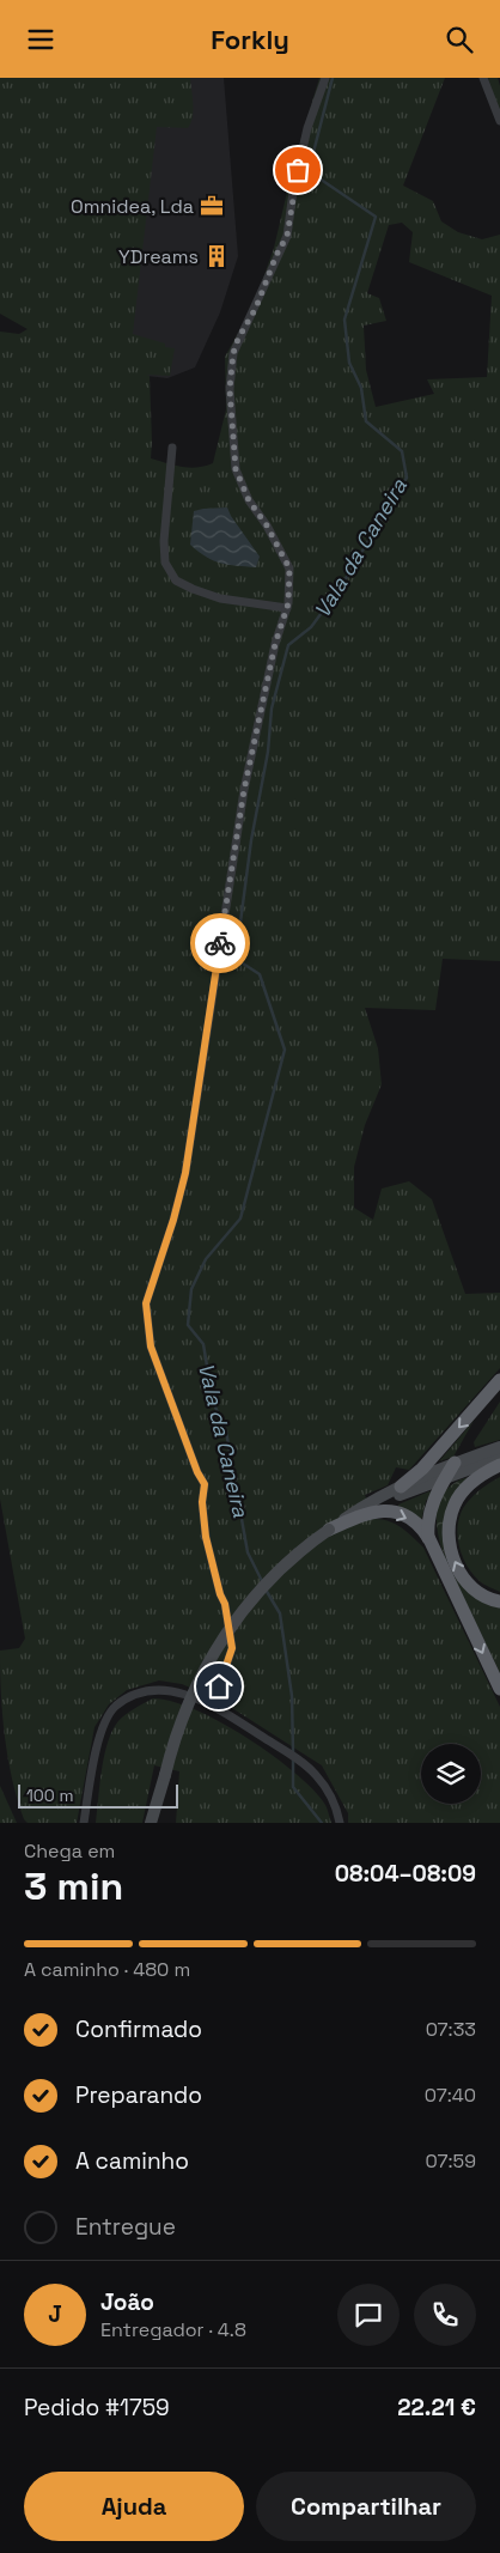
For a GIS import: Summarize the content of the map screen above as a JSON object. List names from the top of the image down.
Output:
{
  "water": ["Vala da Caneira"],
  "places": {
    "office": ["Omnidea, Lda"],
    "building": ["YDreams"]
  },
  "scale_bar": "100 m",
  "page": {
    "header": "Forkly",
    "scale": "100 m",
    "heading": ["3 min", "Chega em", "08:04–08:09"],
    "panel": [
      "João",
      "Entregador · 4.8",
      "Pedido #1759",
      "22.21 €"
    ],
    "bar": "A caminho · 480 m",
    "list": [
      ["Confirmado", "07:33"],
      ["Preparando", "07:40"],
      ["A caminho", "07:59"],
      "Entregue"
    ],
    "round": "J",
    "buttons": ["Ajuda", "Compartilhar"]
  }
}
